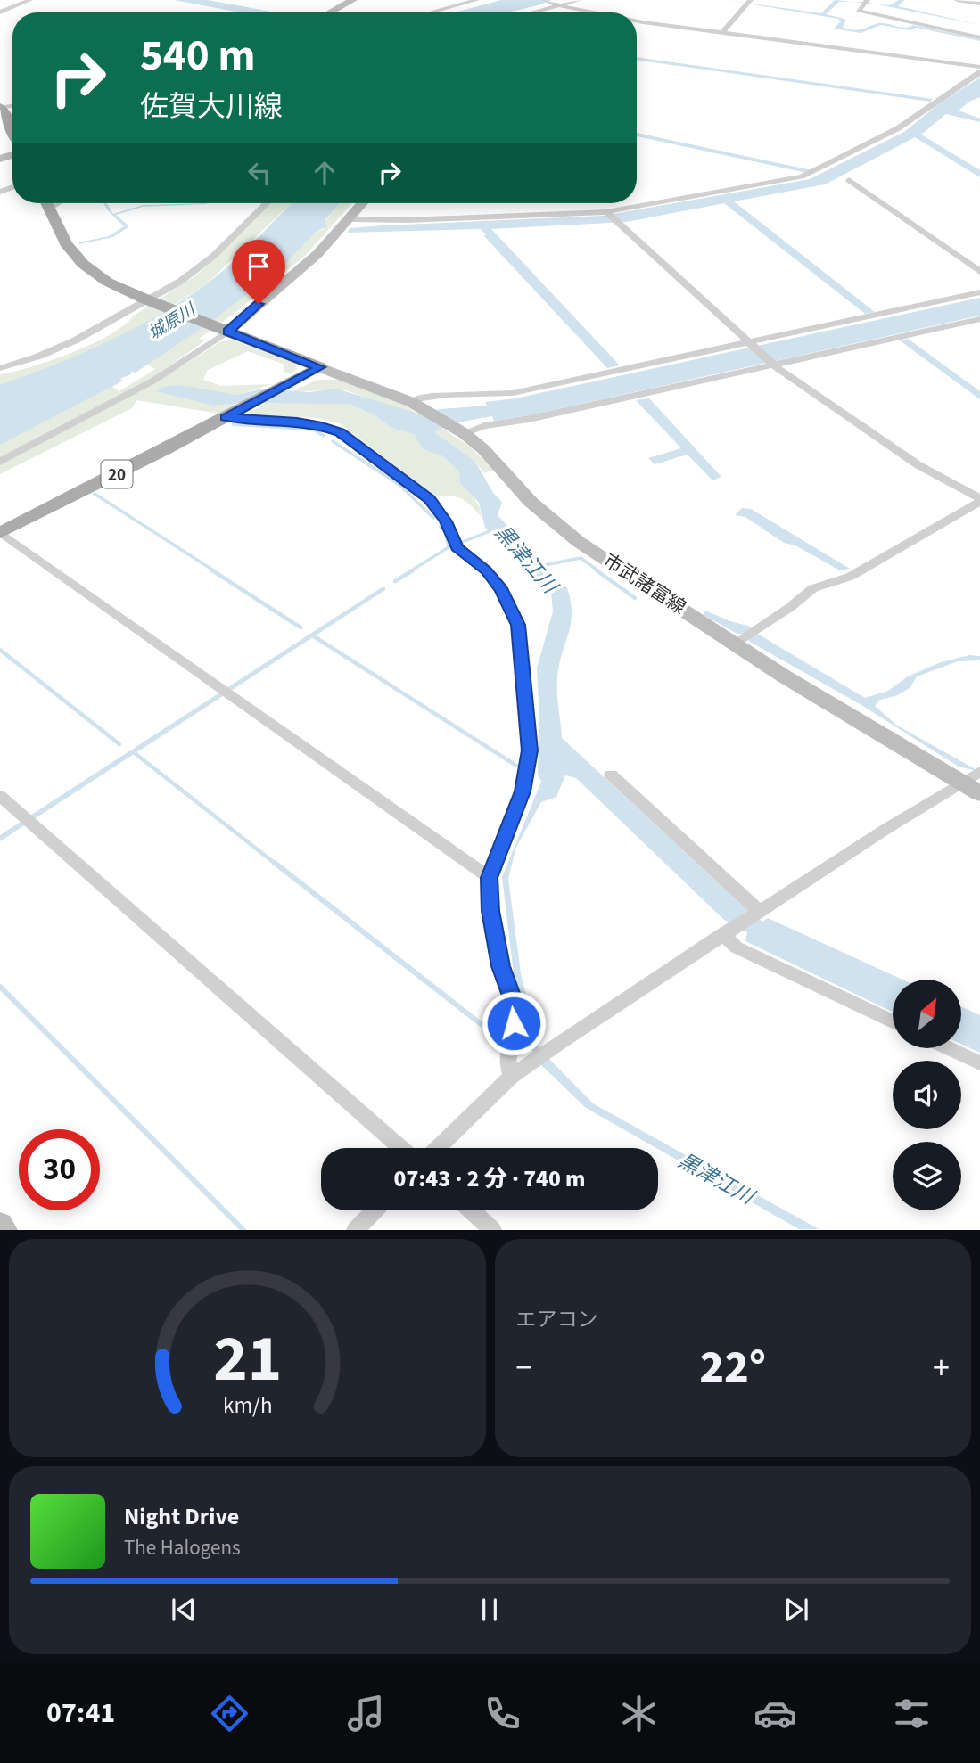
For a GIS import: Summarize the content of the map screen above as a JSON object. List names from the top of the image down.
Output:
{
  "streets": {
    "main road": ["20", "市武諸富線"]
  },
  "crossings": [
    ["20", "市武諸富線"]
  ],
  "water": ["城原川", "黒津江川"],
  "north": "top right",
  "page": {
    "turn": ["540 m", "佐賀大川線"],
    "limit": "30",
    "trip": "07:43 · 2 分 · 740 m",
    "tile": "エアコン",
    "heat": ["−", "22°", "+"],
    "song": ["Night Drive", "The Halogens"],
    "tabs": "07:41",
    "gauge": ["21", "km/h"]
  }
}
